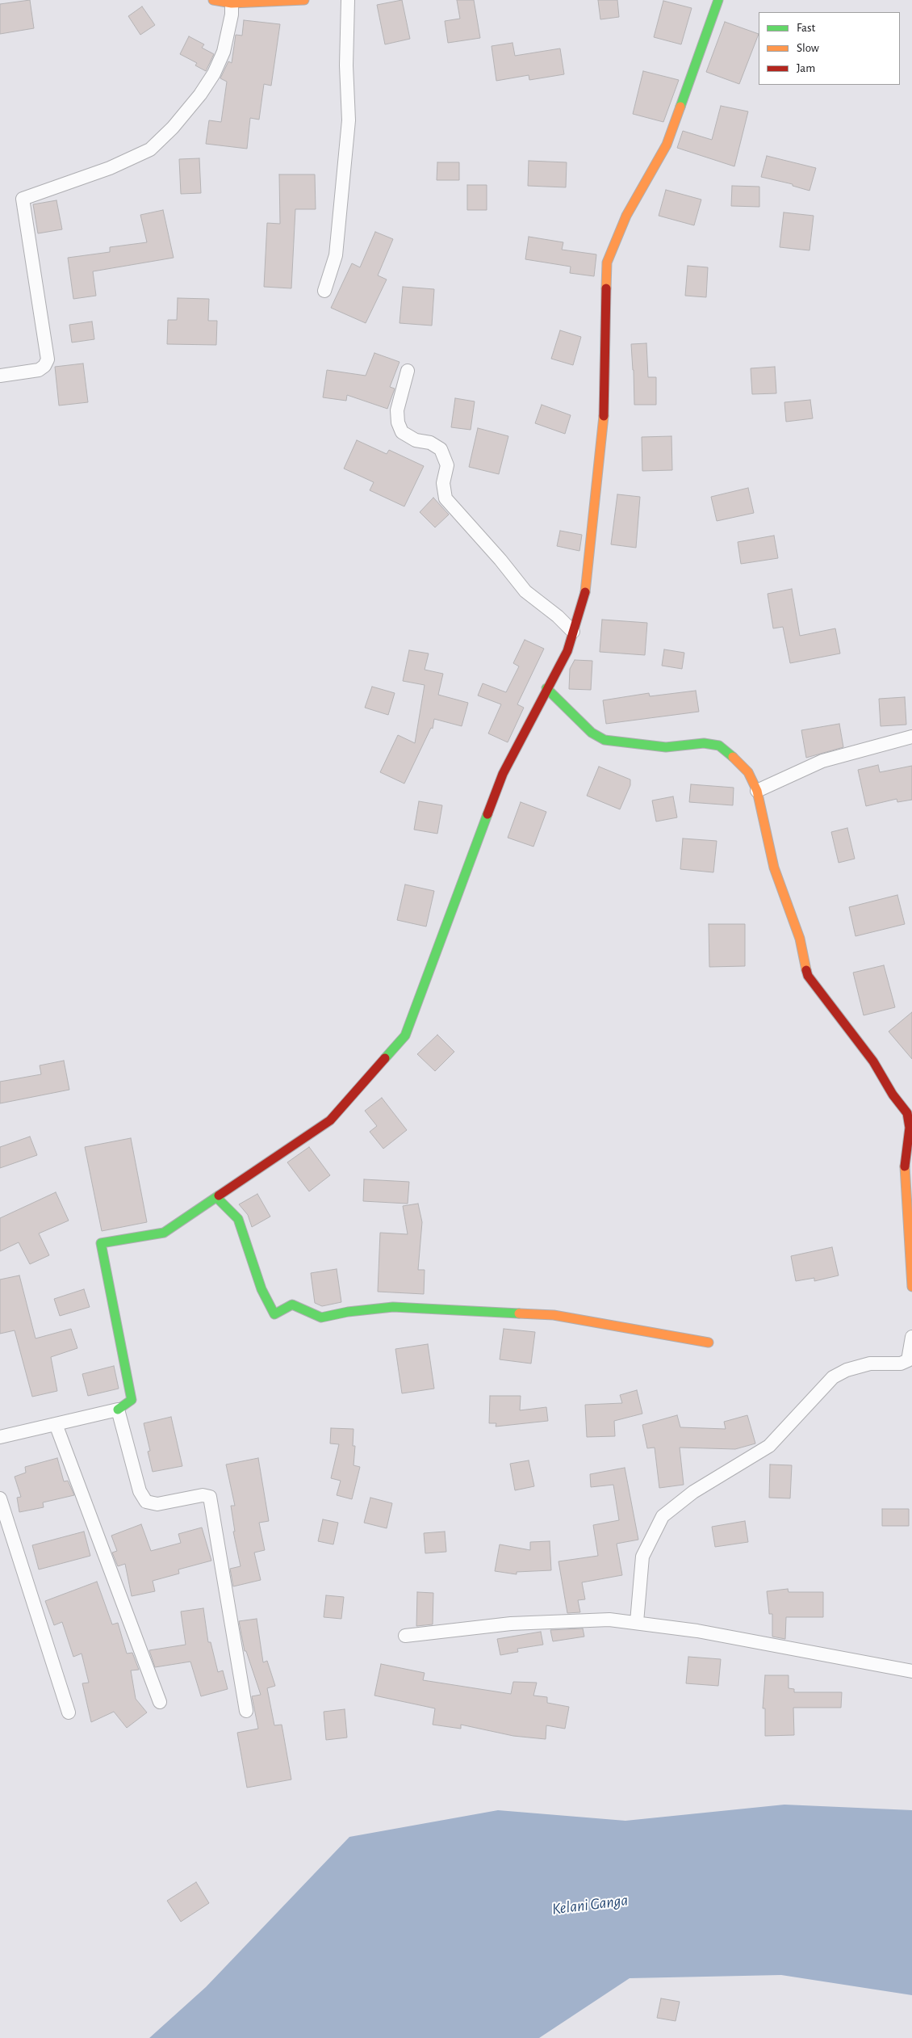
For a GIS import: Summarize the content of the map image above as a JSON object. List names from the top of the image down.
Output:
{
  "water": ["Kelani Ganga"],
  "legend": ["Fast", "Slow", "Jam"]
}
